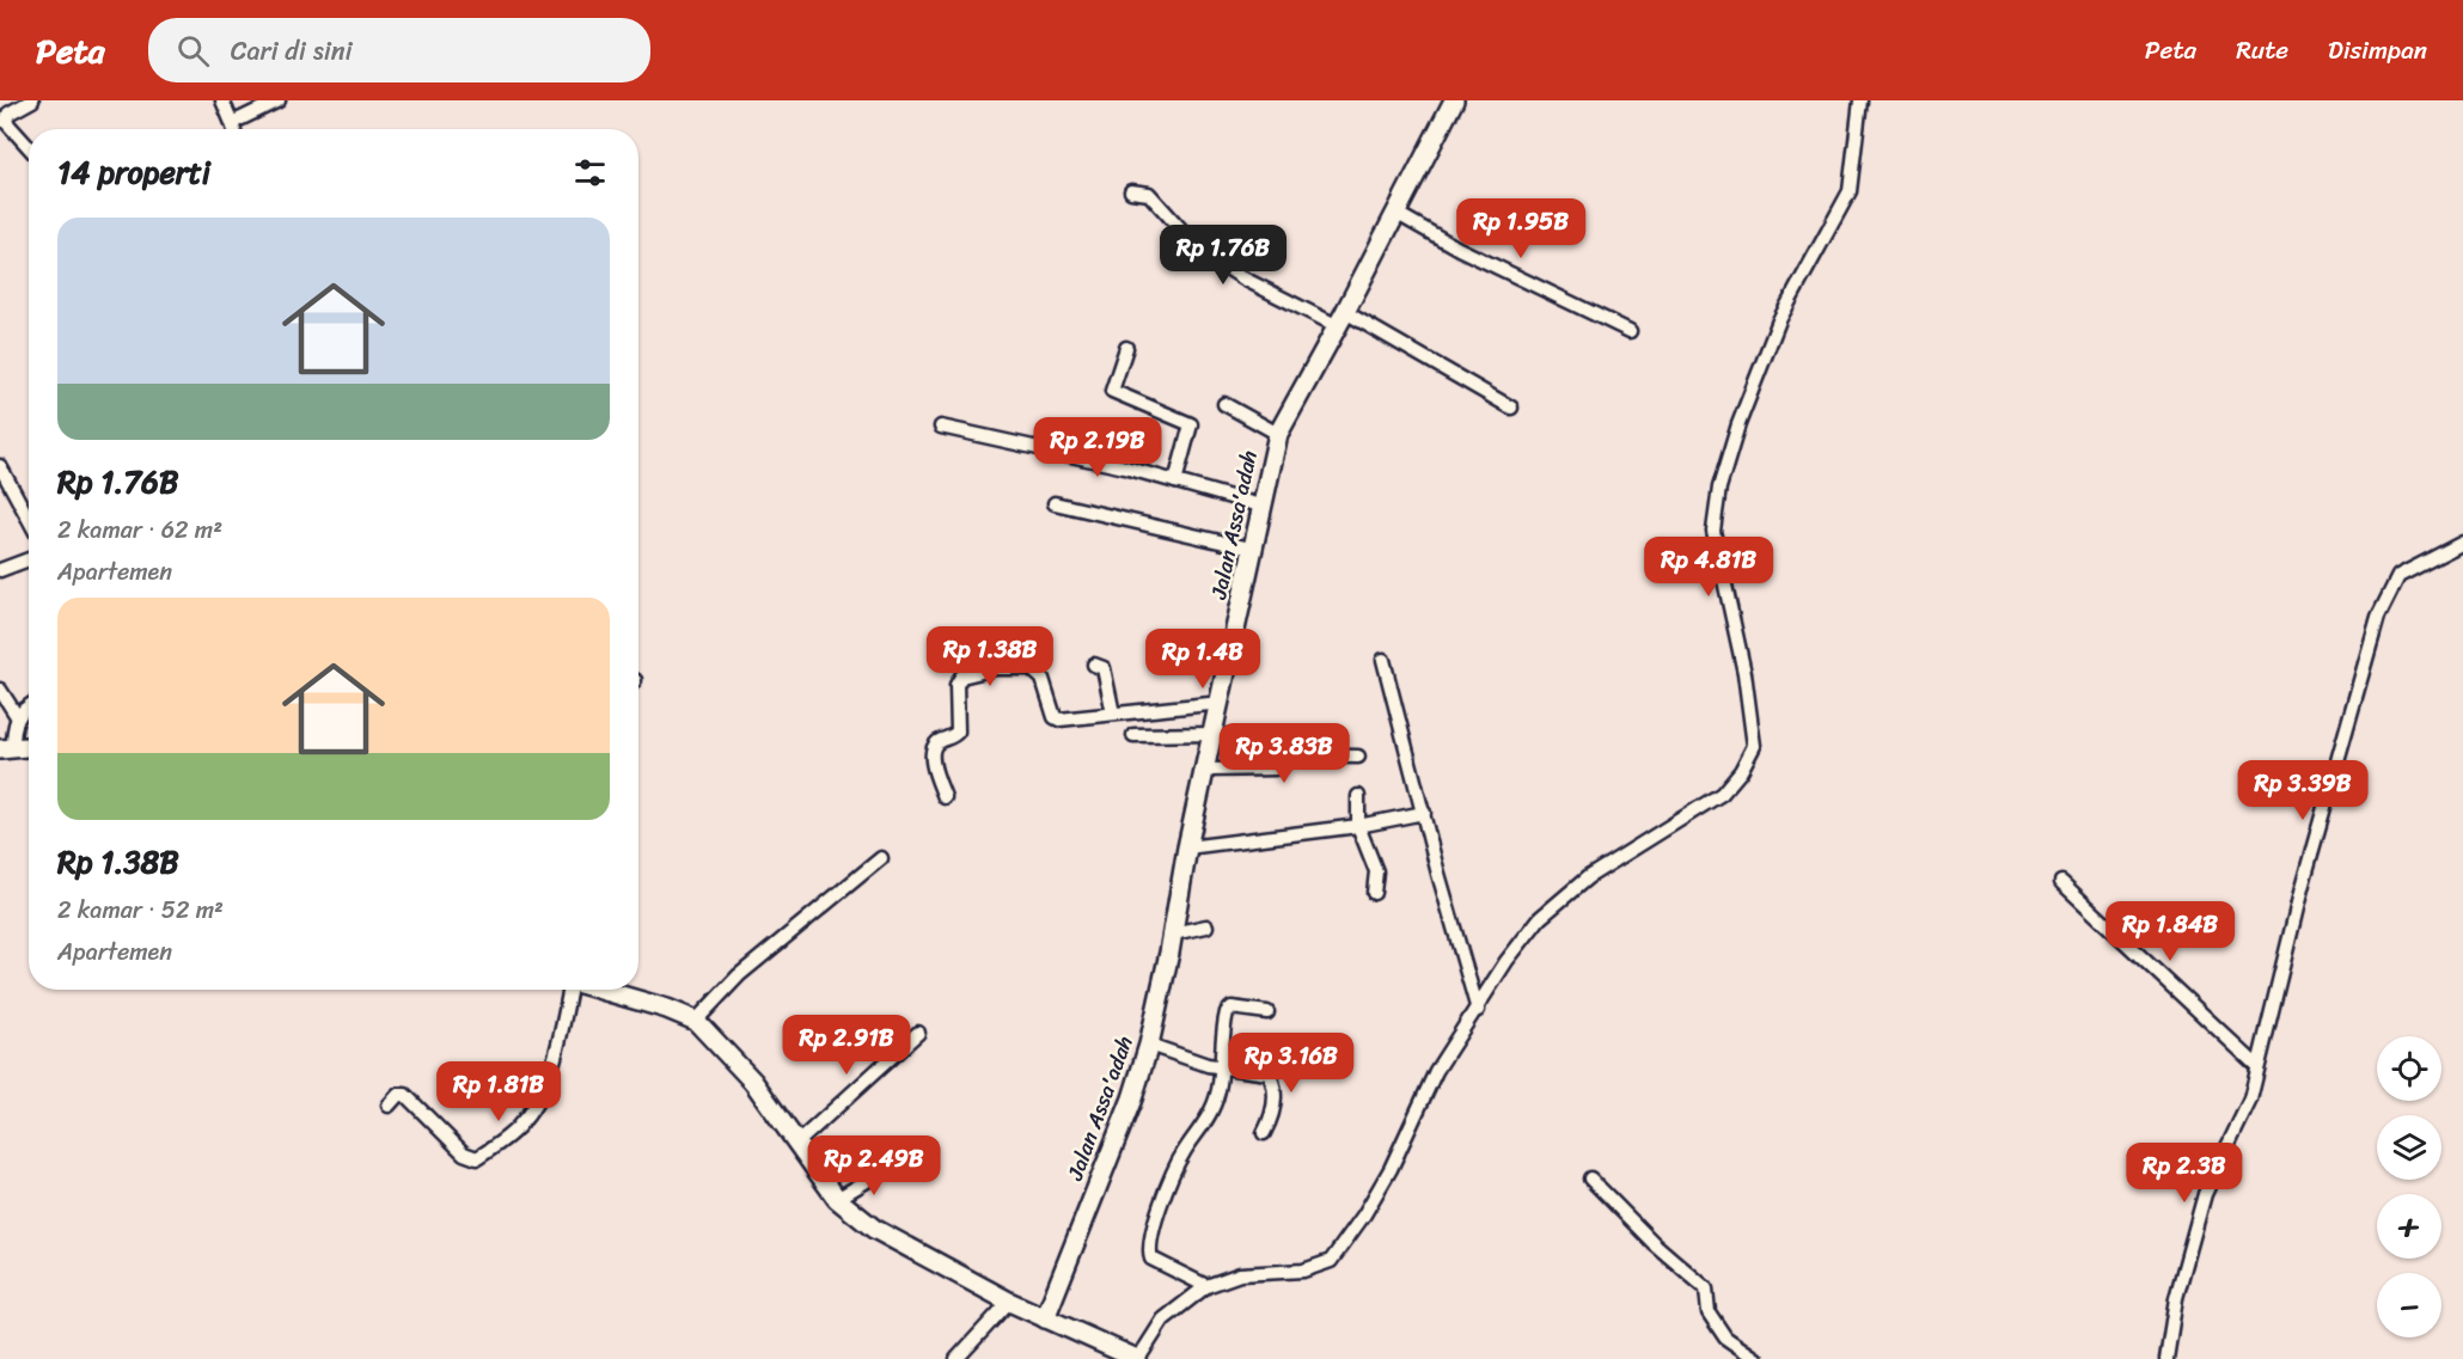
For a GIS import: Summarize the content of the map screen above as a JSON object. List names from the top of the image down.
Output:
{
  "streets": {
    "street": ["Jalan Assa'adah"]
  },
  "page": {
    "header": "Peta",
    "search": "Cari di sini",
    "nav": ["Peta", "Rute", "Disimpan"],
    "heading": "14 properti",
    "price": [
      "Rp 1.95B",
      "Rp 1.76B",
      "Rp 2.19B",
      "Rp 4.81B",
      "Rp 1.38B",
      "Rp 1.4B",
      "Rp 3.83B",
      "Rp 3.39B",
      "Rp 1.84B",
      "Rp 2.91B",
      "Rp 3.16B",
      "Rp 1.81B",
      "Rp 2.49B",
      "Rp 2.3B"
    ],
    "list": [
      {
        "name": "Rp 1.76B",
        "note": "2 kamar · 62 m² · Apartemen"
      },
      {
        "name": "Rp 1.38B",
        "note": "2 kamar · 52 m² · Apartemen"
      }
    ],
    "map_buttons": ["+", "−"]
  }
}
